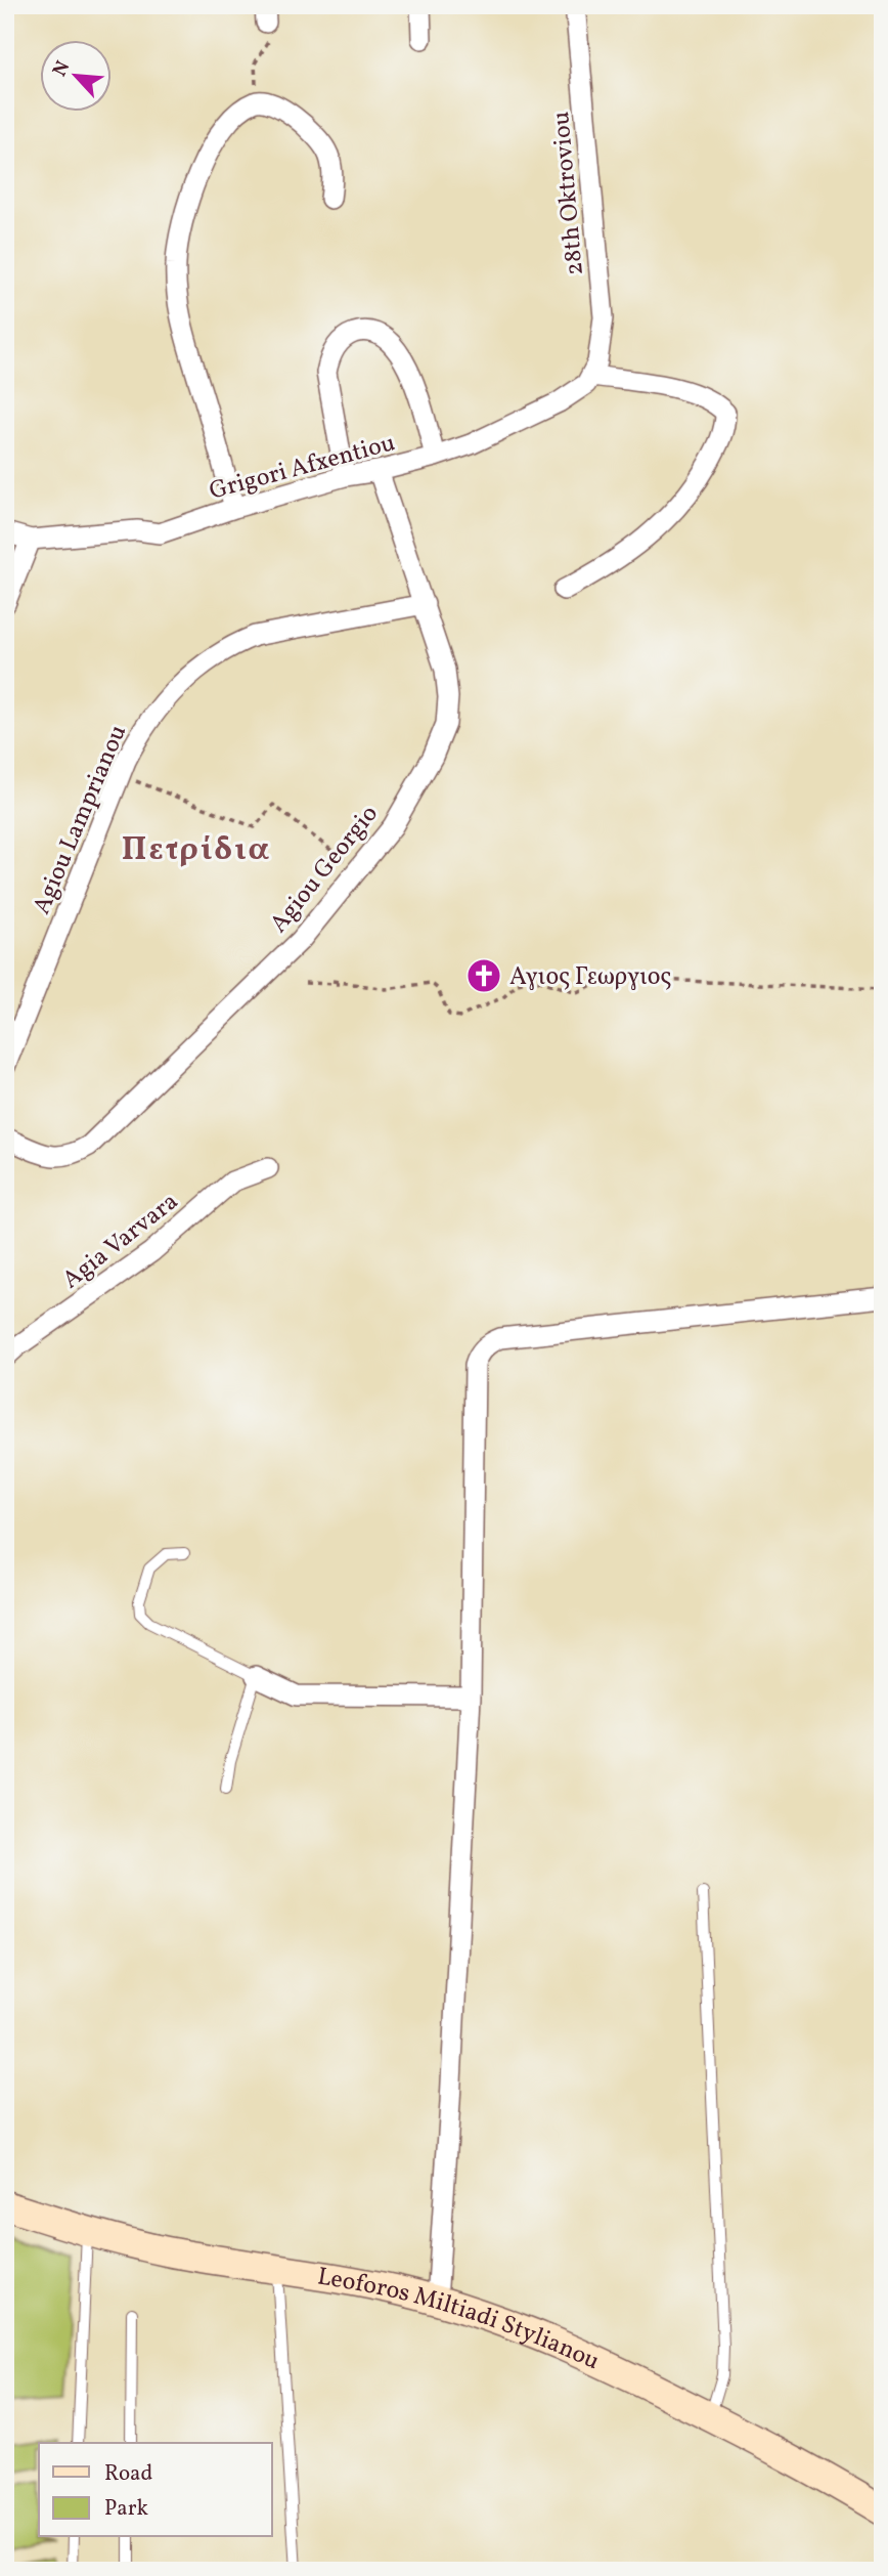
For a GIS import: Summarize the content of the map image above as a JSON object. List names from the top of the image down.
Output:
{
  "streets": {
    "main road": ["Leoforos Miltiadi Stylianou"],
    "street": [
      "28th Oktroviou",
      "Grigori Afxentiou",
      "Agiou Lamprianou",
      "Agiou Georgio",
      "Agia Varvara"
    ]
  },
  "crossings": [
    ["28th Oktroviou", "Grigori Afxentiou"],
    ["Grigori Afxentiou", "Agiou Georgio"],
    ["Agiou Lamprianou", "Agiou Georgio"]
  ],
  "districts": ["Πετρίδια"],
  "places": {
    "church": ["Αγιος Γεωργιος"]
  },
  "legend": ["Road", "Park"],
  "north": "top left"
}
